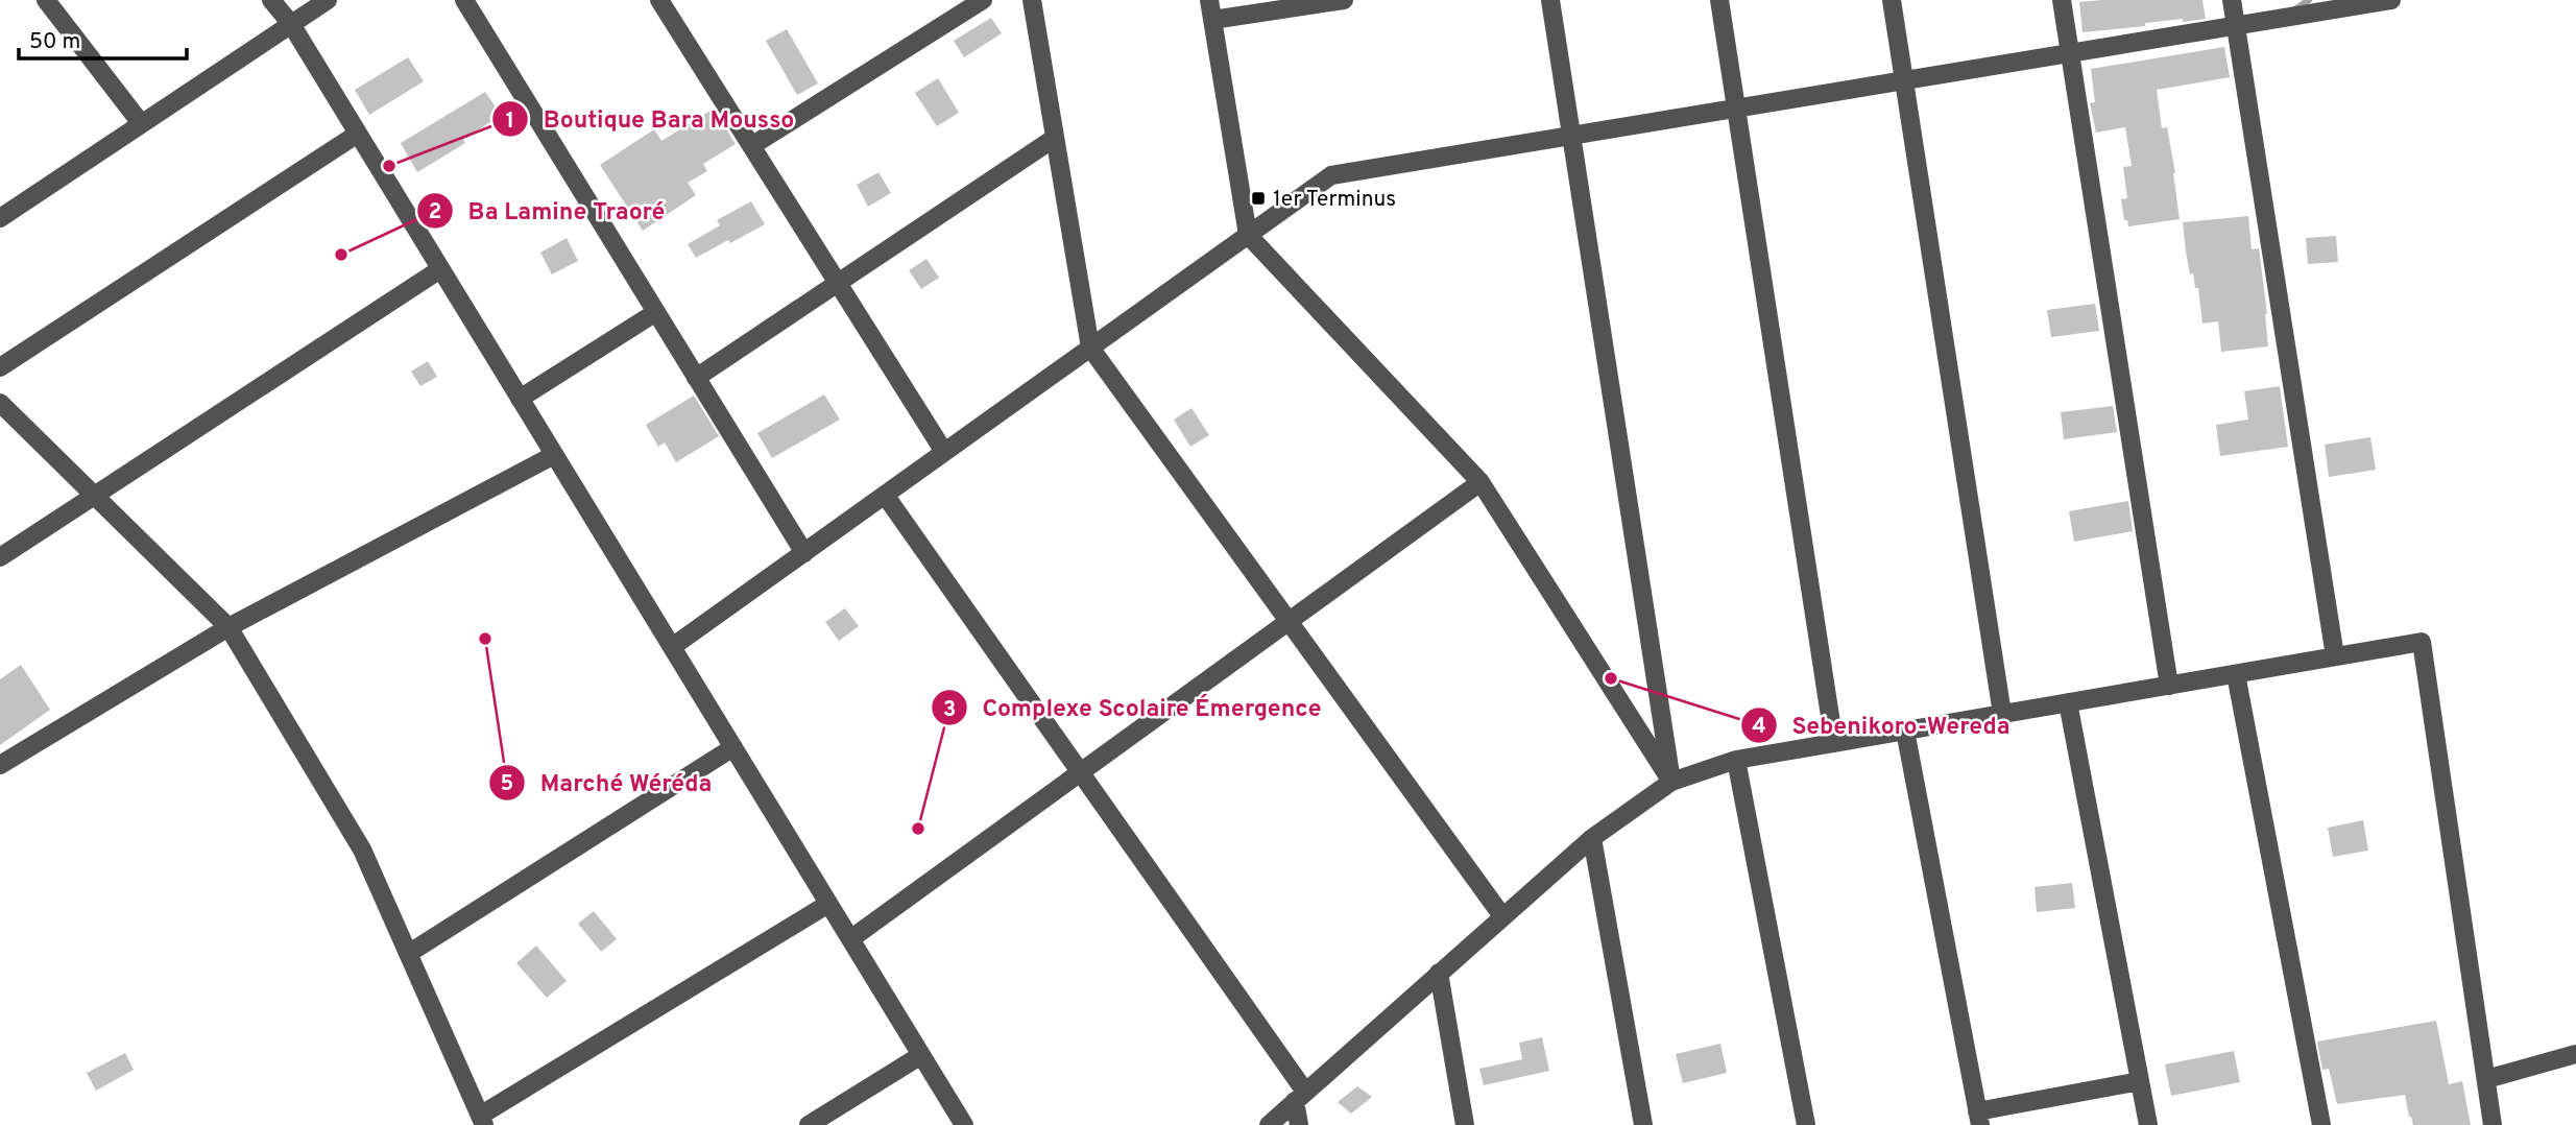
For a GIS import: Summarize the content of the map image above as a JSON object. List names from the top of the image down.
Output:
{
  "places": {
    "other": [
      "Boutique Bara Mousso",
      "Ba Lamine Traoré",
      "Marché Wéréda",
      "Sebenikoro-Wereda",
      "Complexe Scolaire Émergence"
    ],
    "transit": ["1er Terminus"]
  },
  "scale_bar": "50 m"
}
